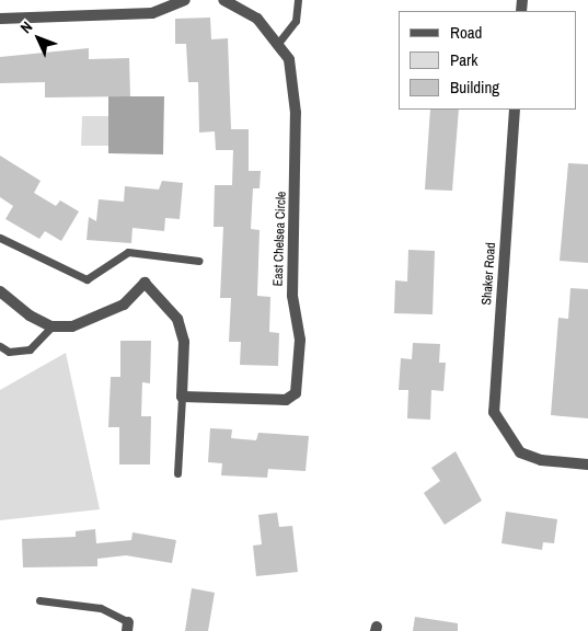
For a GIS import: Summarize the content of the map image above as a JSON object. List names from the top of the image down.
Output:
{
  "streets": {
    "street": ["East Chelsea Circle", "Shaker Road"]
  },
  "legend": ["Road", "Park", "Building"],
  "north": "top left"
}
